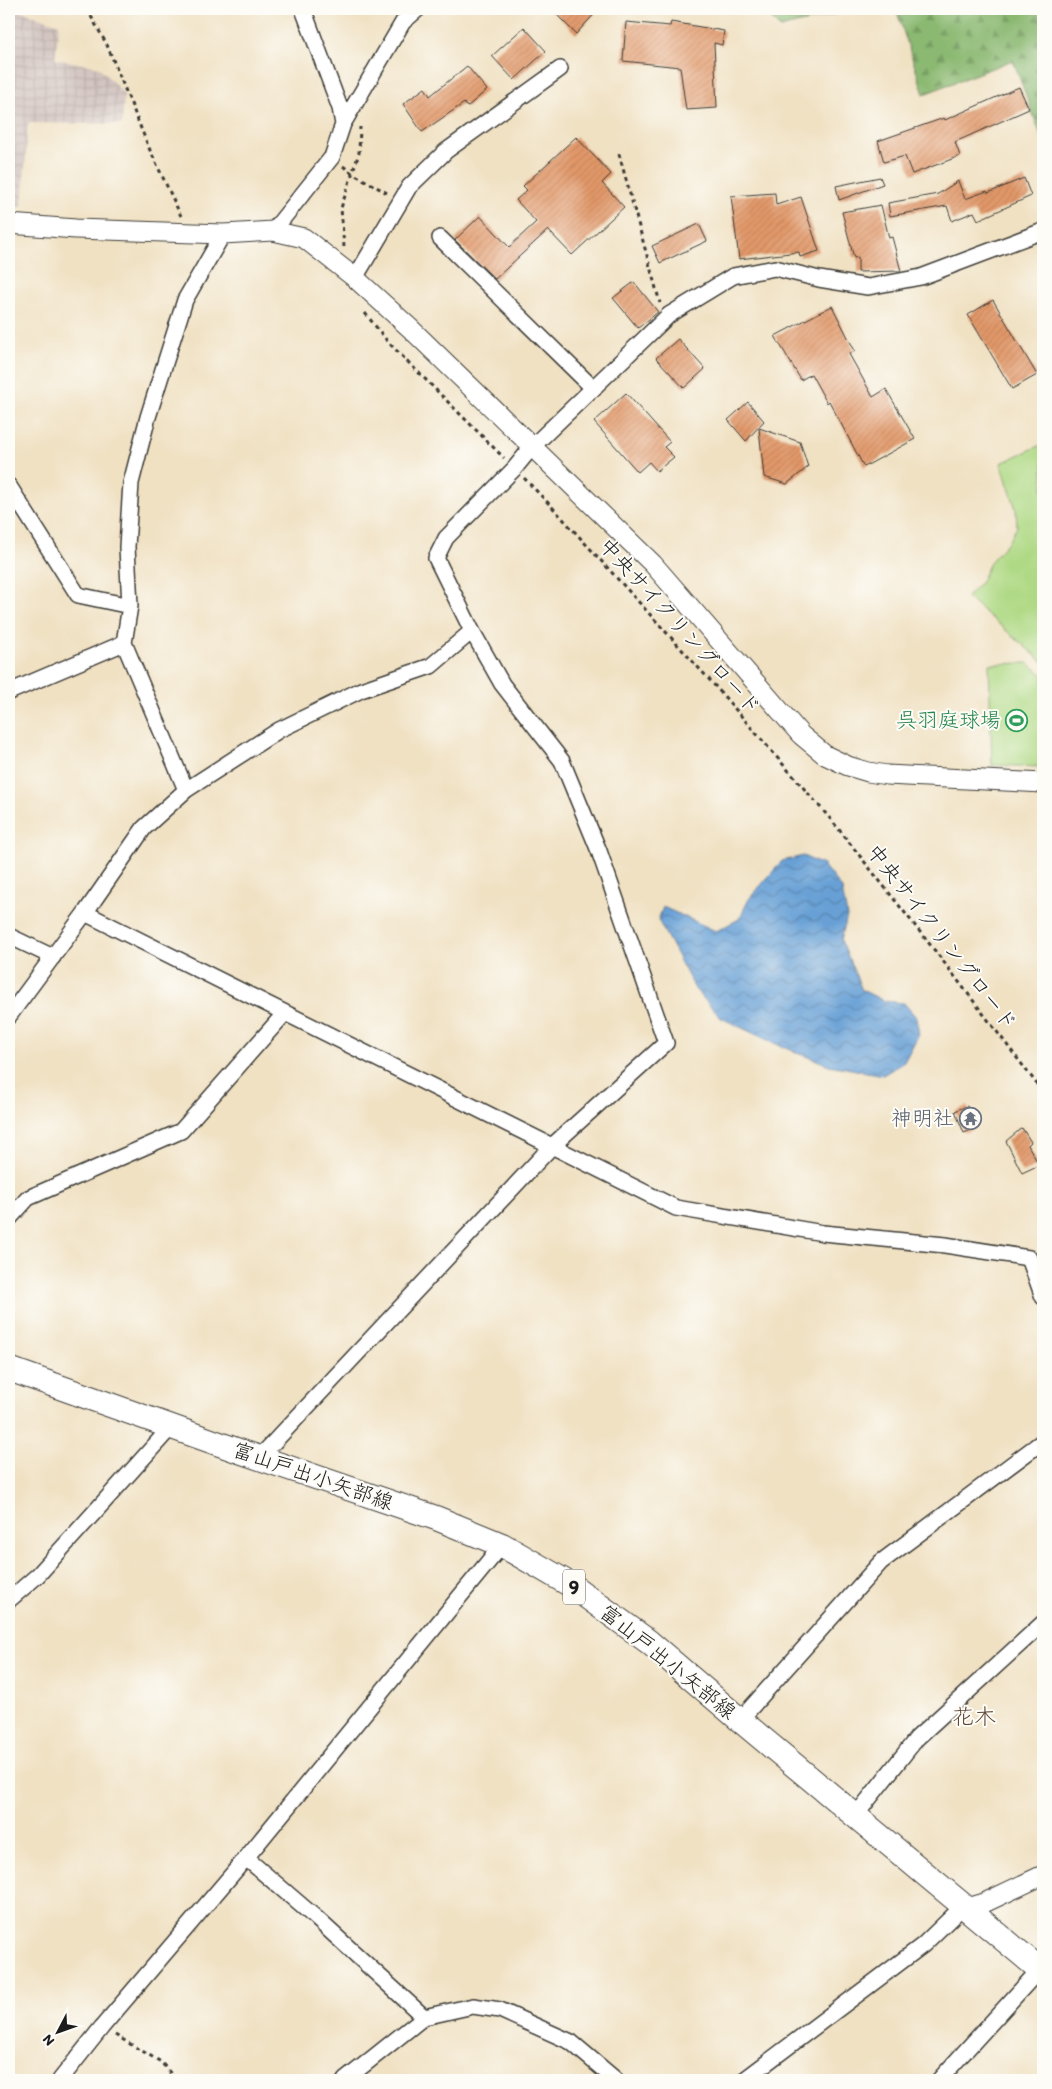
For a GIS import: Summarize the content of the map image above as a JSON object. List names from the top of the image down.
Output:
{
  "streets": {
    "main road": ["富山戸出小矢部線", "9"],
    "path": ["中央サイクリングロード"]
  },
  "districts": ["花木"],
  "places": {
    "sports": ["呉羽庭球場"],
    "temple": ["神明社"]
  },
  "north": "bottom left"
}
